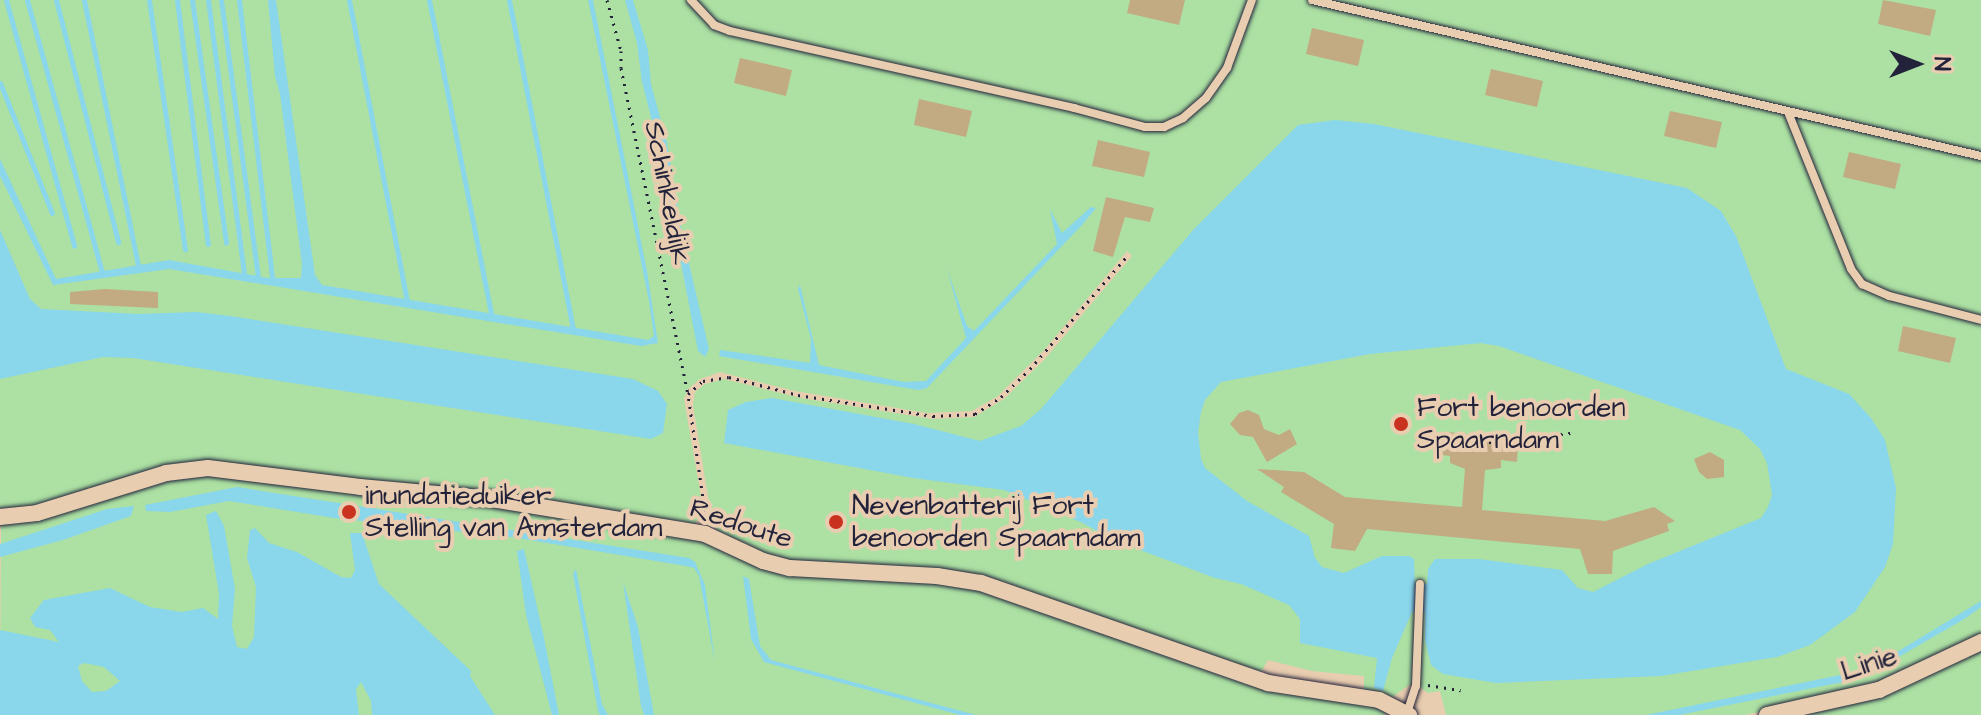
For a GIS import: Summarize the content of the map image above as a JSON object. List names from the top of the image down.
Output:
{
  "streets": {
    "street": ["Redoute", "Linie"],
    "path": ["Schinkeldijk"]
  },
  "crossings": [
    ["Schinkeldijk", "Redoute"]
  ],
  "places": ["Fort benoorden Spaarndam", "inundatieduiker Stelling van Amsterdam", "Nevenbatterij Fort benoorden Spaarndam"],
  "north": "right"
}
